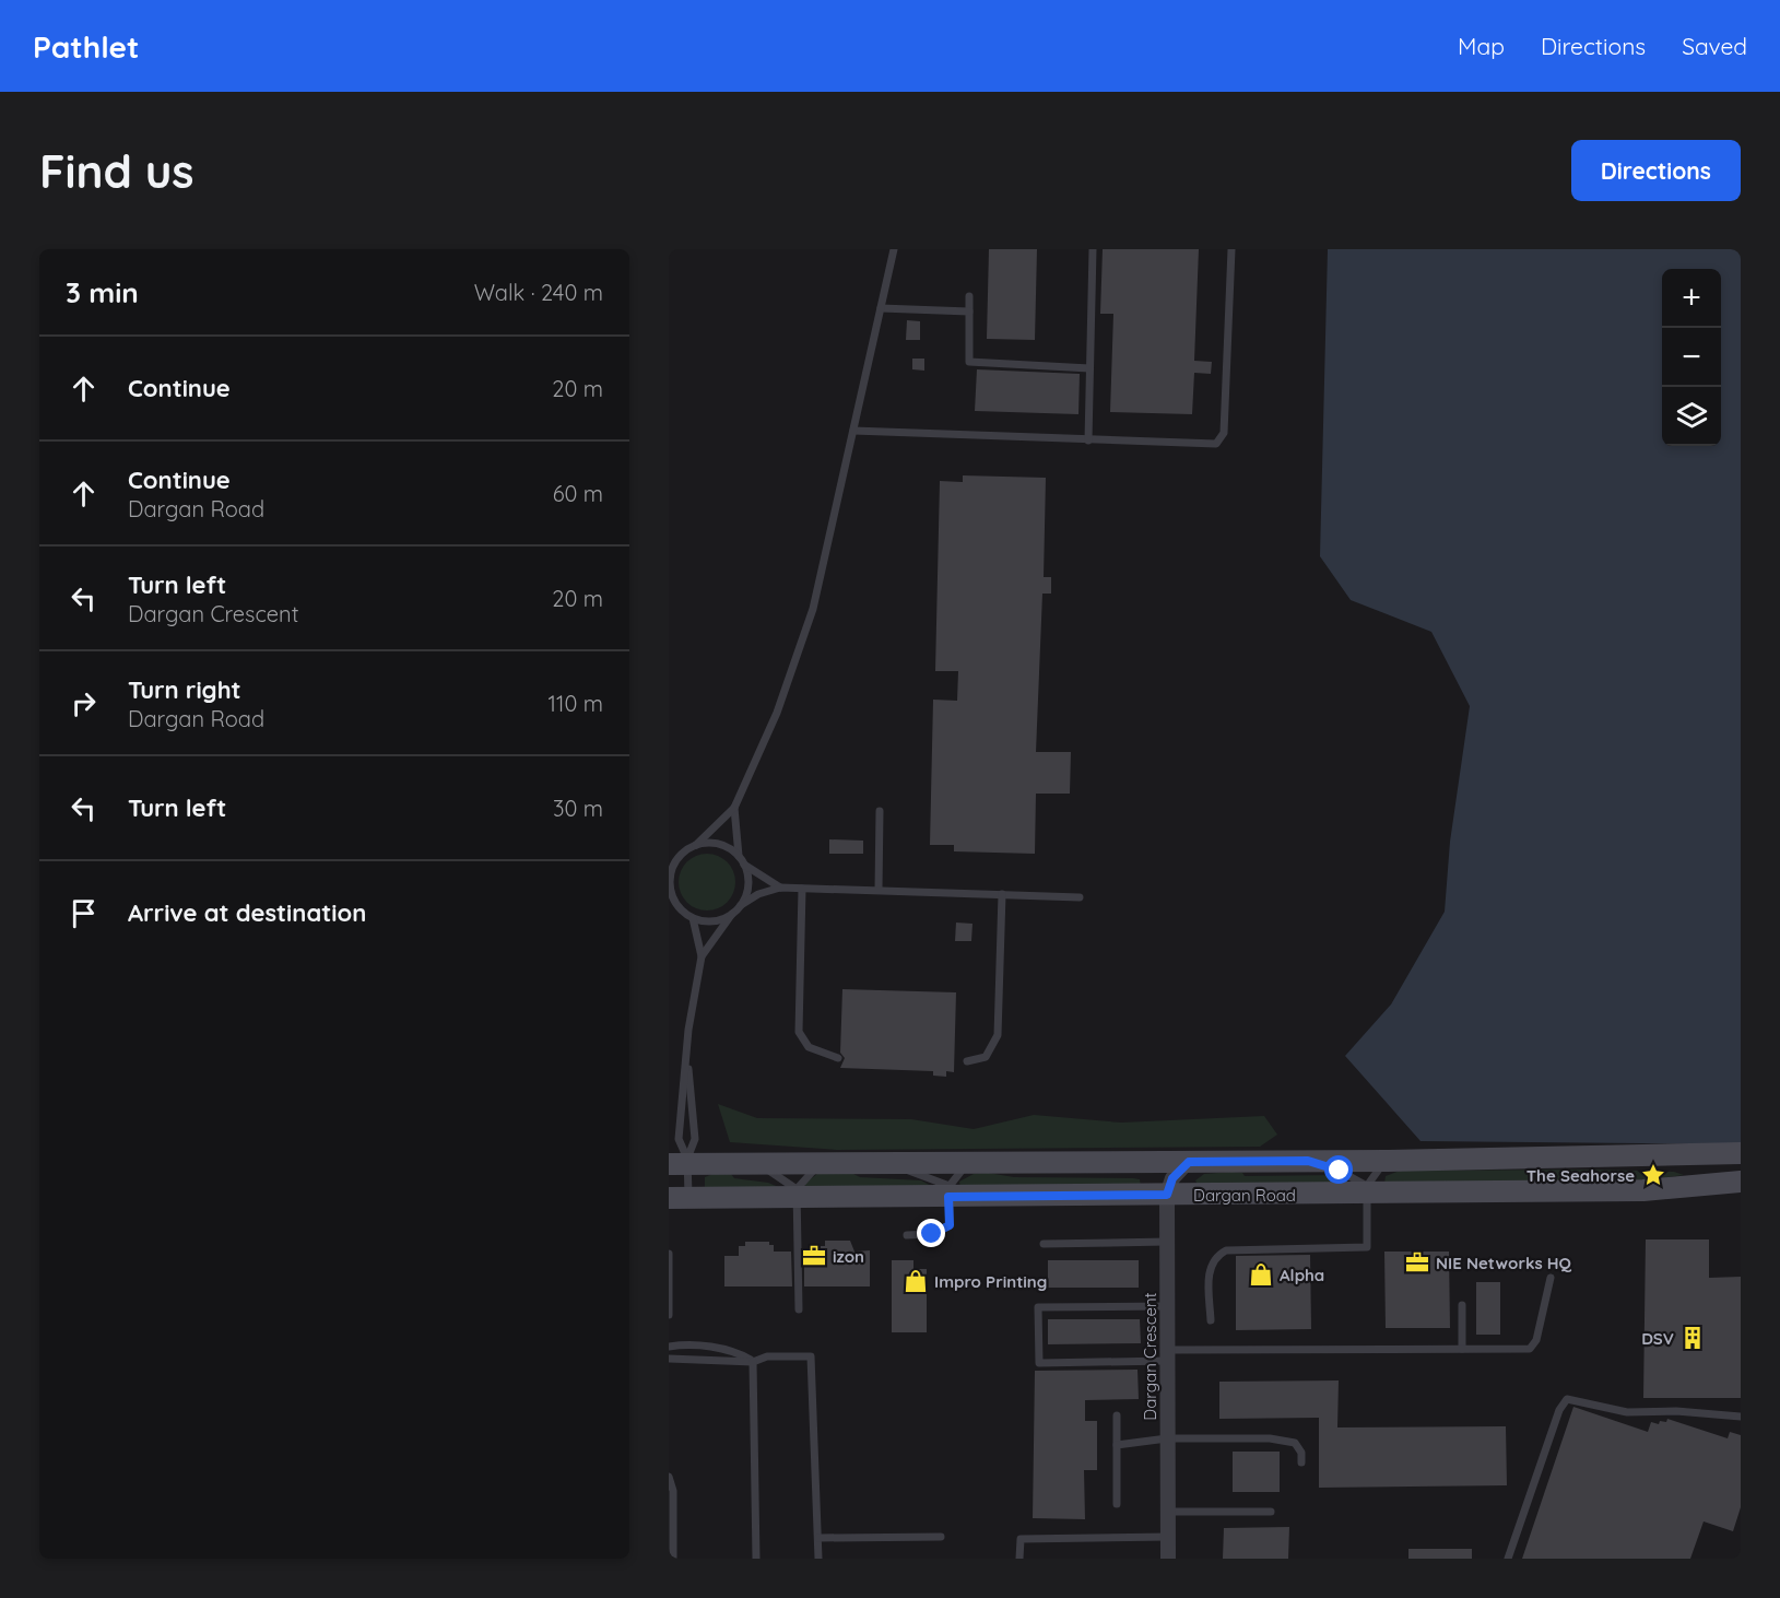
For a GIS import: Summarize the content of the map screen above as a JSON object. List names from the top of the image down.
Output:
{
  "streets": {
    "street": ["Dargan Road", "Dargan Crescent"]
  },
  "crossings": [
    ["Dargan Road", "Dargan Crescent"]
  ],
  "places": {
    "place": ["The Seahorse"],
    "office": ["izon", "NIE Networks HQ"],
    "shop": ["Alpha", "Impro Printing"],
    "building": ["DSV"]
  },
  "page": {
    "header": "Pathlet",
    "nav": ["Map", "Directions", "Saved"],
    "buttons": "Directions",
    "title": "Find us",
    "heading": ["3 min", "Walk · 240 m"],
    "map_buttons": ["+", "−"],
    "list": [
      ["Continue", "20 m"],
      ["Continue", "Dargan Road", "60 m"],
      ["Turn left", "Dargan Crescent", "20 m"],
      ["Turn right", "Dargan Road", "110 m"],
      ["Turn left", "30 m"],
      "Arrive at destination"
    ]
  }
}
